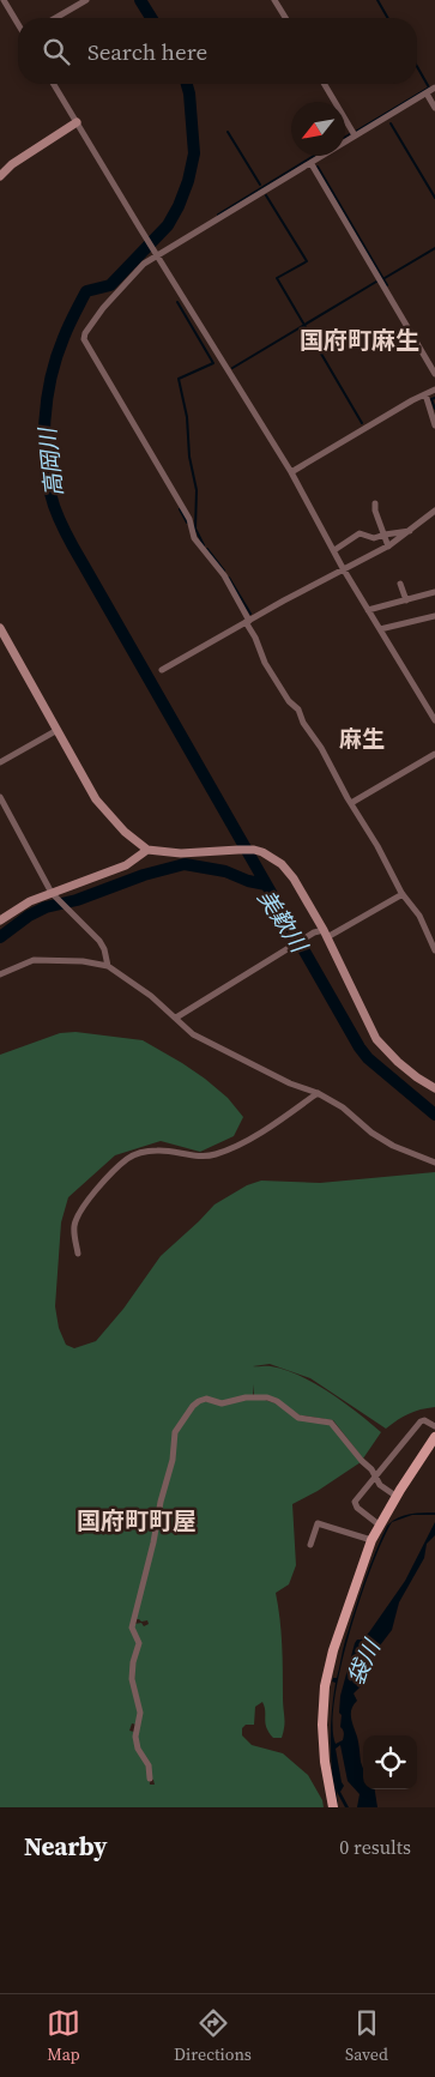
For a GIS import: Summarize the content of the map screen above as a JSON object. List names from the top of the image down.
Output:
{
  "districts": ["国府町麻生", "麻生", "国府町町屋"],
  "water": ["高岡川", "美歎川", "袋川"],
  "north": "bottom left",
  "page": {
    "search": "Search here",
    "heading": ["Nearby", "0 results"],
    "nav": ["Map", "Directions", "Saved"]
  }
}
